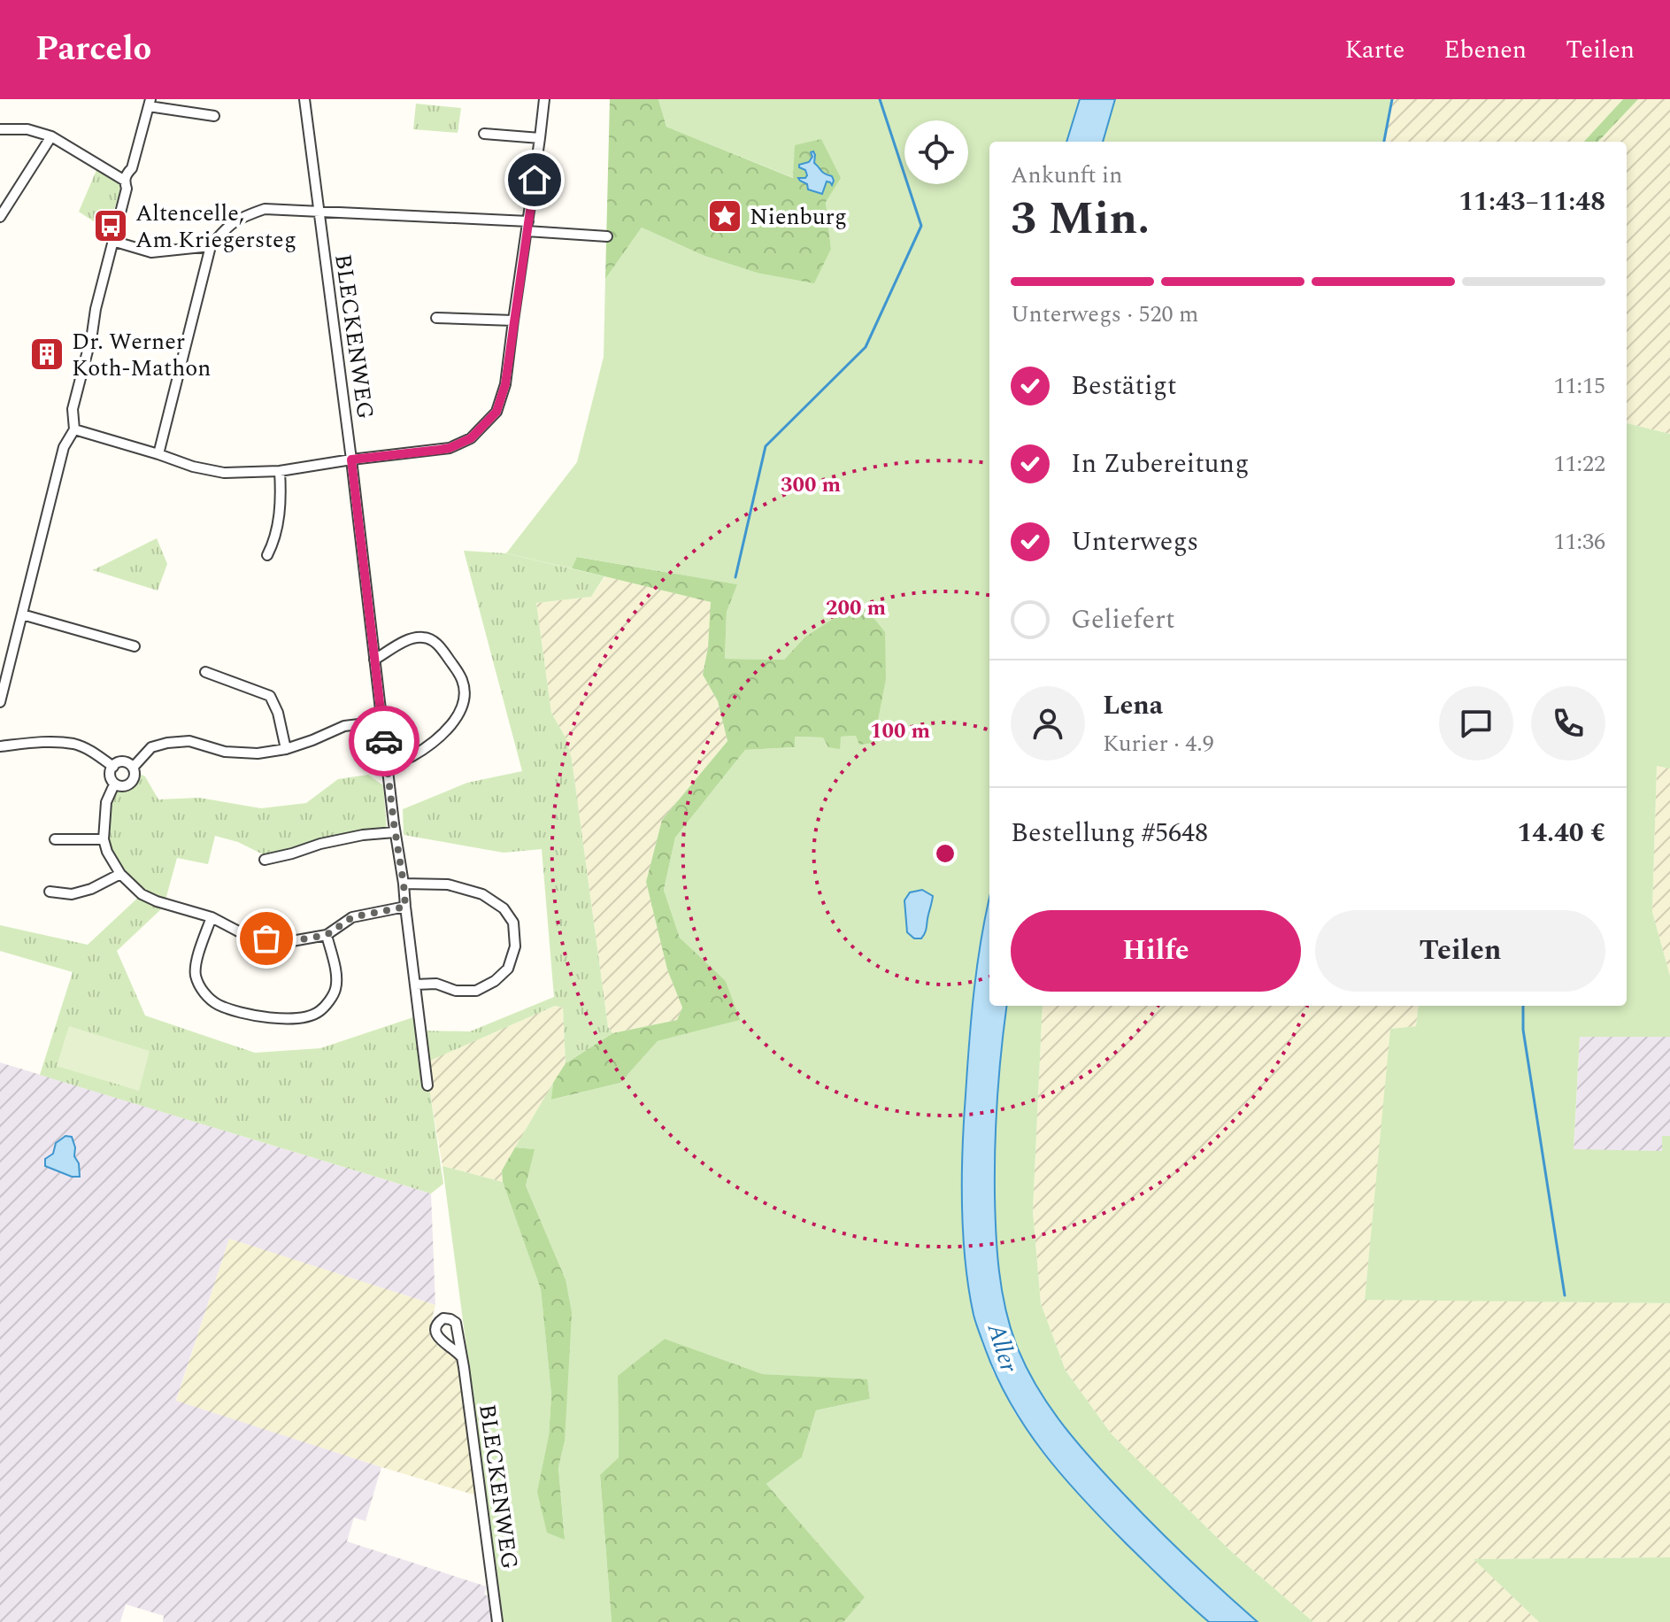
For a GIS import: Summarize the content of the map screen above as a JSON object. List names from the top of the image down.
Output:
{
  "streets": {
    "street": ["BLECKENWEG"]
  },
  "water": ["Aller"],
  "places": {
    "place": ["Nienburg"],
    "bus stop": ["Altencelle, Am Kriegersteg"],
    "building": ["Dr. Werner Koth-Mathon"]
  },
  "page": {
    "header": "Parcelo",
    "nav": ["Karte", "Ebenen", "Teilen"],
    "heading": ["3 Min.", "Ankunft in", "11:43–11:48"],
    "panel": [
      "Lena",
      "Kurier · 4.9",
      "Bestellung #5648",
      "14.40 €"
    ],
    "bar": "Unterwegs · 520 m",
    "list": [
      ["Bestätigt", "11:15"],
      ["In Zubereitung", "11:22"],
      ["Unterwegs", "11:36"],
      "Geliefert"
    ],
    "buttons": ["Hilfe", "Teilen"]
  },
  "rings": ["300 m", "200 m", "100 m"]
}
